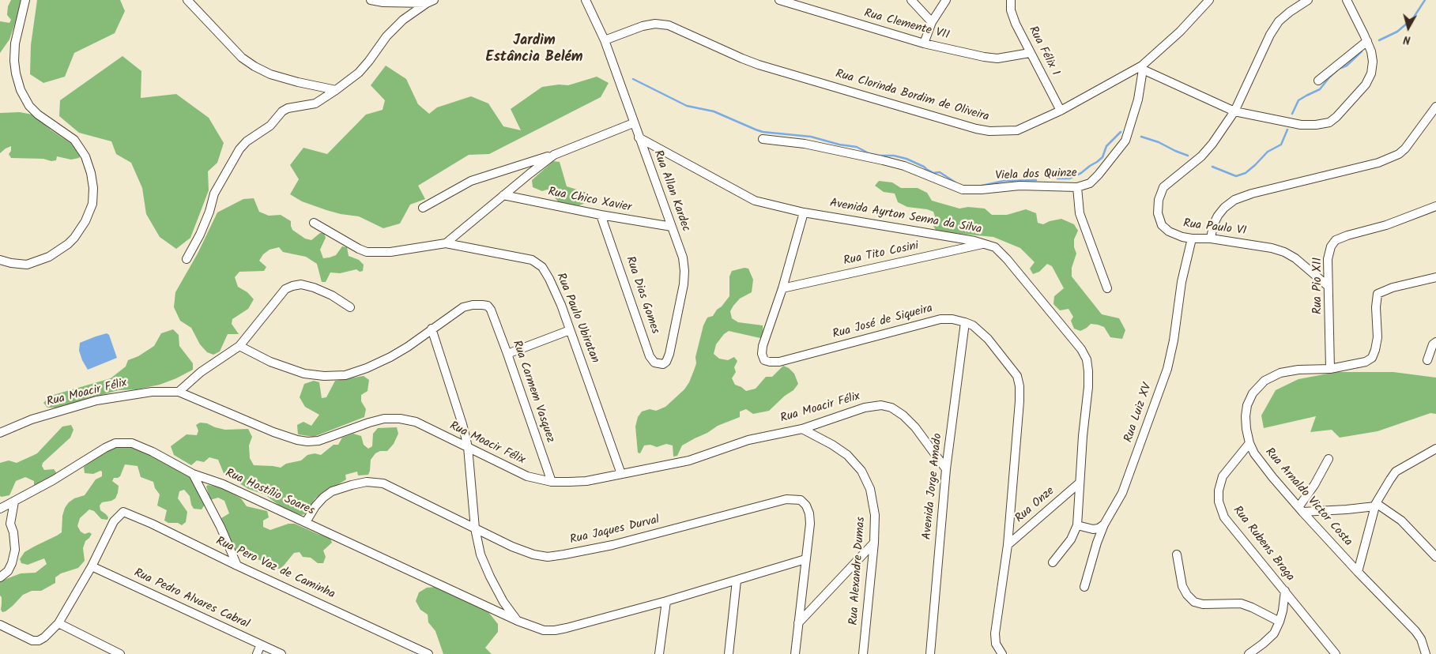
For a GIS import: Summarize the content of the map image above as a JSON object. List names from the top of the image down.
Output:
{
  "streets": {
    "street": [
      "Rua Clemente VII",
      "Rua Félix I",
      "Rua Clorinda Bordim de Oliveira",
      "Viela dos Quinze",
      "Rua Allan Kardec",
      "Rua Chico Xavier",
      "Avenida Ayrton Senna da Silva",
      "Rua Paulo VI",
      "Rua Tito Cosini",
      "Rua Pio XII",
      "Rua Dias Gomes",
      "Rua Paulo Ubiratan",
      "Rua José de Siqueira",
      "Rua Carmem Vasquez",
      "Rua Moacir Félix",
      "Rua Luiz XV",
      "Avenida Jorge Amado",
      "Rua Hostílio Soares",
      "Rua Arnaldo Victor Costa",
      "Rua Onze",
      "Rua Jaques Durval",
      "Rua Rubens Braga",
      "Rua Pero Vaz de Caminha",
      "Rua Alexandre Dumas",
      "Rua Pedro Alvares Cabral"
    ]
  },
  "crossings": [
    ["Rua Clemente VII", "Rua Félix I"],
    ["Rua Félix I", "Rua Clorinda Bordim de Oliveira"],
    ["Rua Clorinda Bordim de Oliveira", "Viela dos Quinze"],
    ["Rua Clorinda Bordim de Oliveira", "Rua Allan Kardec"],
    ["Rua Allan Kardec", "Rua Chico Xavier"],
    ["Rua Allan Kardec", "Avenida Ayrton Senna da Silva"],
    ["Rua Allan Kardec", "Rua Dias Gomes"],
    ["Rua Chico Xavier", "Rua Dias Gomes"],
    ["Avenida Ayrton Senna da Silva", "Rua Tito Cosini"],
    ["Avenida Ayrton Senna da Silva", "Rua José de Siqueira"],
    ["Avenida Ayrton Senna da Silva", "Rua Onze"],
    ["Rua Paulo VI", "Rua Pio XII"],
    ["Rua Paulo VI", "Rua Luiz XV"],
    ["Rua Tito Cosini", "Rua José de Siqueira"],
    ["Rua Pio XII", "Rua Arnaldo Victor Costa"],
    ["Rua Paulo Ubiratan", "Rua Moacir Félix"],
    ["Rua José de Siqueira", "Avenida Jorge Amado"],
    ["Rua José de Siqueira", "Rua Onze"],
    ["Rua Carmem Vasquez", "Rua Moacir Félix"],
    ["Rua Moacir Félix", "Avenida Jorge Amado"],
    ["Rua Moacir Félix", "Rua Alexandre Dumas"],
    ["Rua Hostílio Soares", "Rua Jaques Durval"],
    ["Rua Arnaldo Victor Costa", "Rua Rubens Braga"],
    ["Rua Pero Vaz de Caminha", "Rua Pedro Alvares Cabral"]
  ],
  "districts": ["Jardim Estância Belém"],
  "north": "bottom"
}
